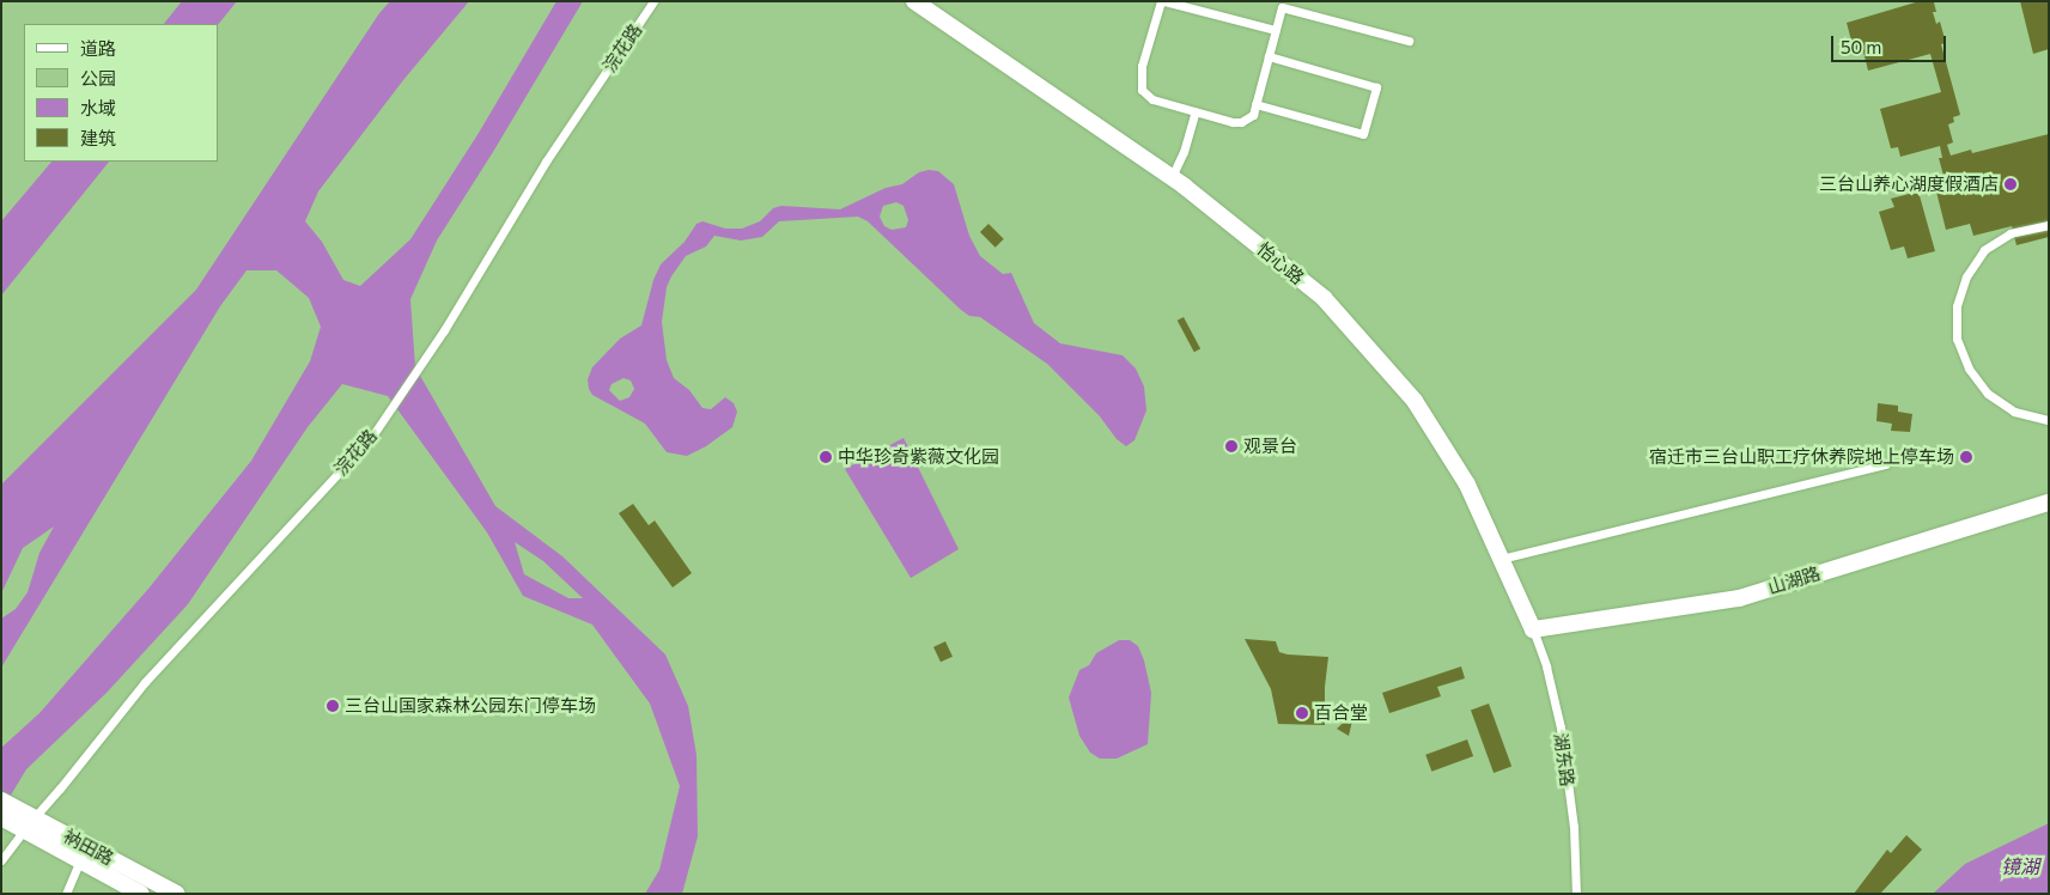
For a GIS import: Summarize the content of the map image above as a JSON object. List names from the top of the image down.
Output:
{
  "streets": {
    "street": ["怡心路", "山湖路", "衲田路"],
    "lane": ["浣花路", "湖东路"]
  },
  "crossings": [
    ["浣花路", "衲田路"],
    ["怡心路", "山湖路"],
    ["怡心路", "湖东路"],
    ["山湖路", "湖东路"]
  ],
  "water": ["镜湖"],
  "places": [
    "三台山养心湖度假酒店",
    "观景台",
    "中华珍奇紫薇文化园",
    "宿迁市三台山职工疗休养院地上停车场",
    "三台山国家森林公园东门停车场",
    "百合堂"
  ],
  "legend": [
    "道路",
    "公园",
    "水域",
    "建筑"
  ],
  "scale_bar": "50 m"
}
